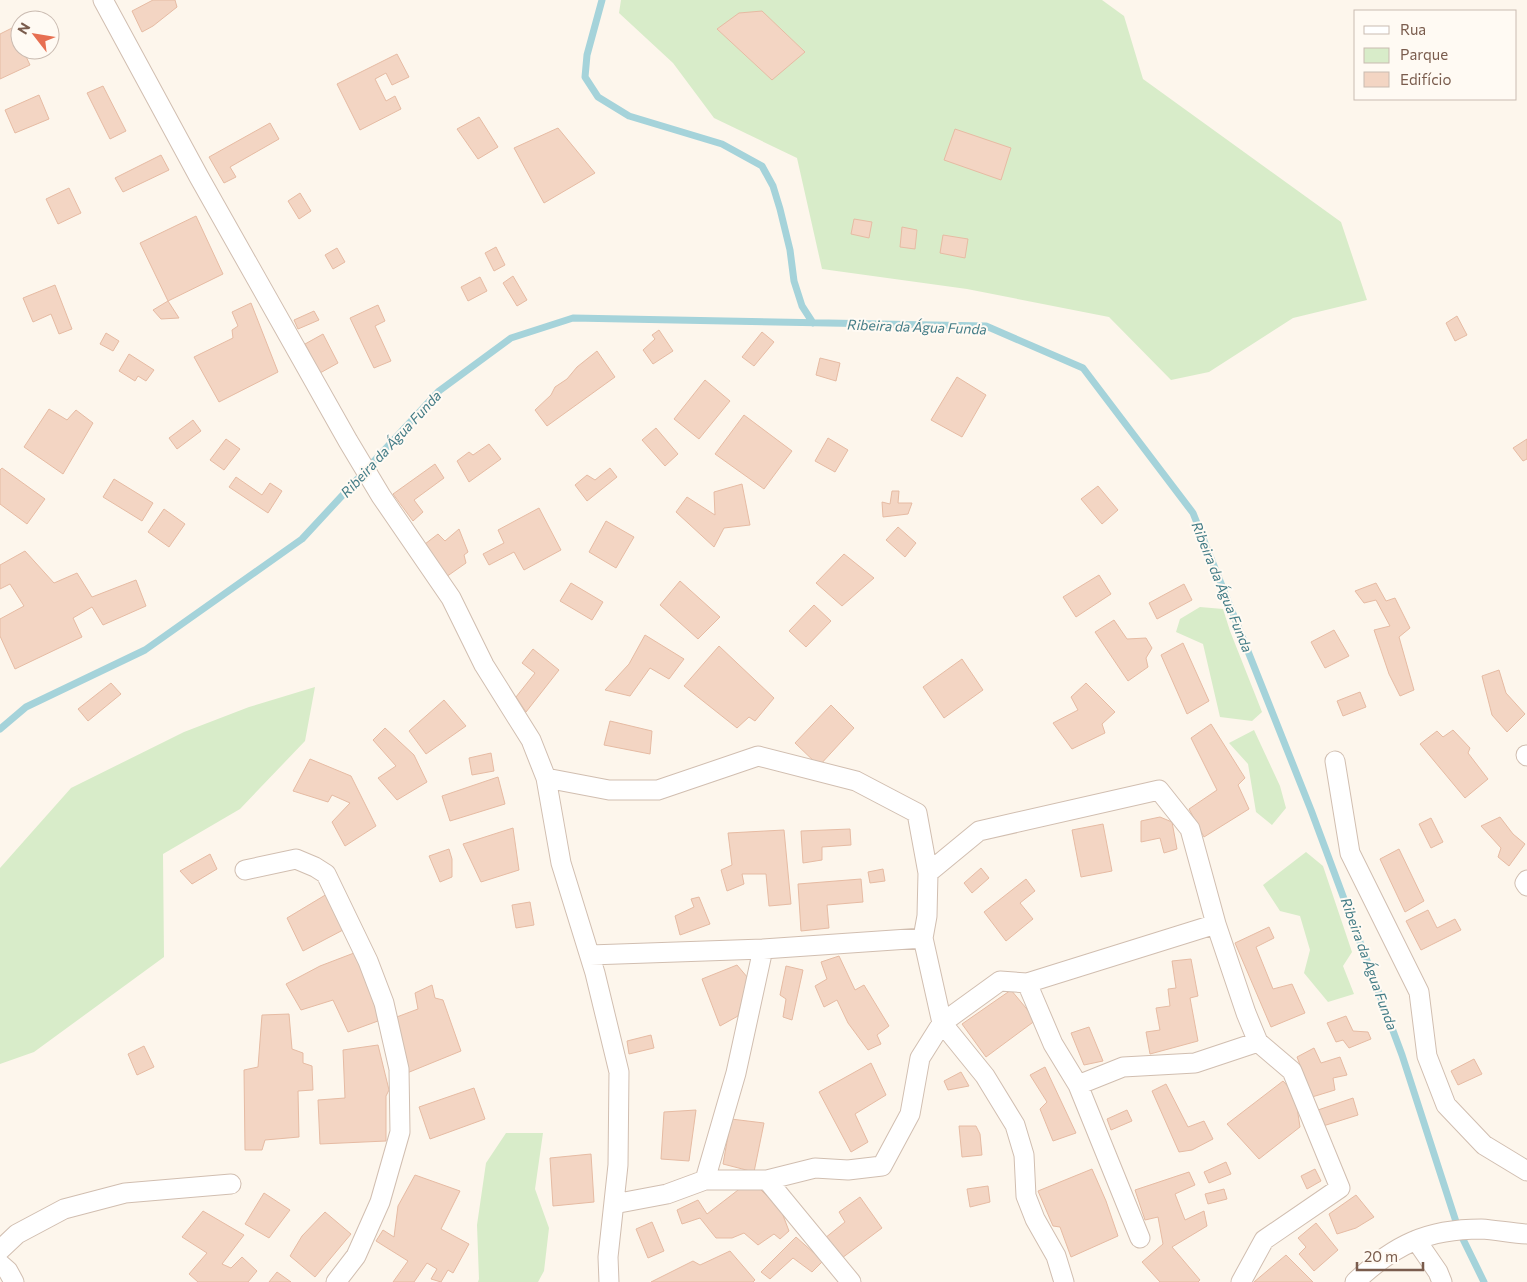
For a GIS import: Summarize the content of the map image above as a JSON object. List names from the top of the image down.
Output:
{
  "water": ["Ribeira da Água Funda"],
  "legend": ["Rua", "Parque", "Edifício"],
  "scale_bar": "20 m",
  "north": "top left"
}
